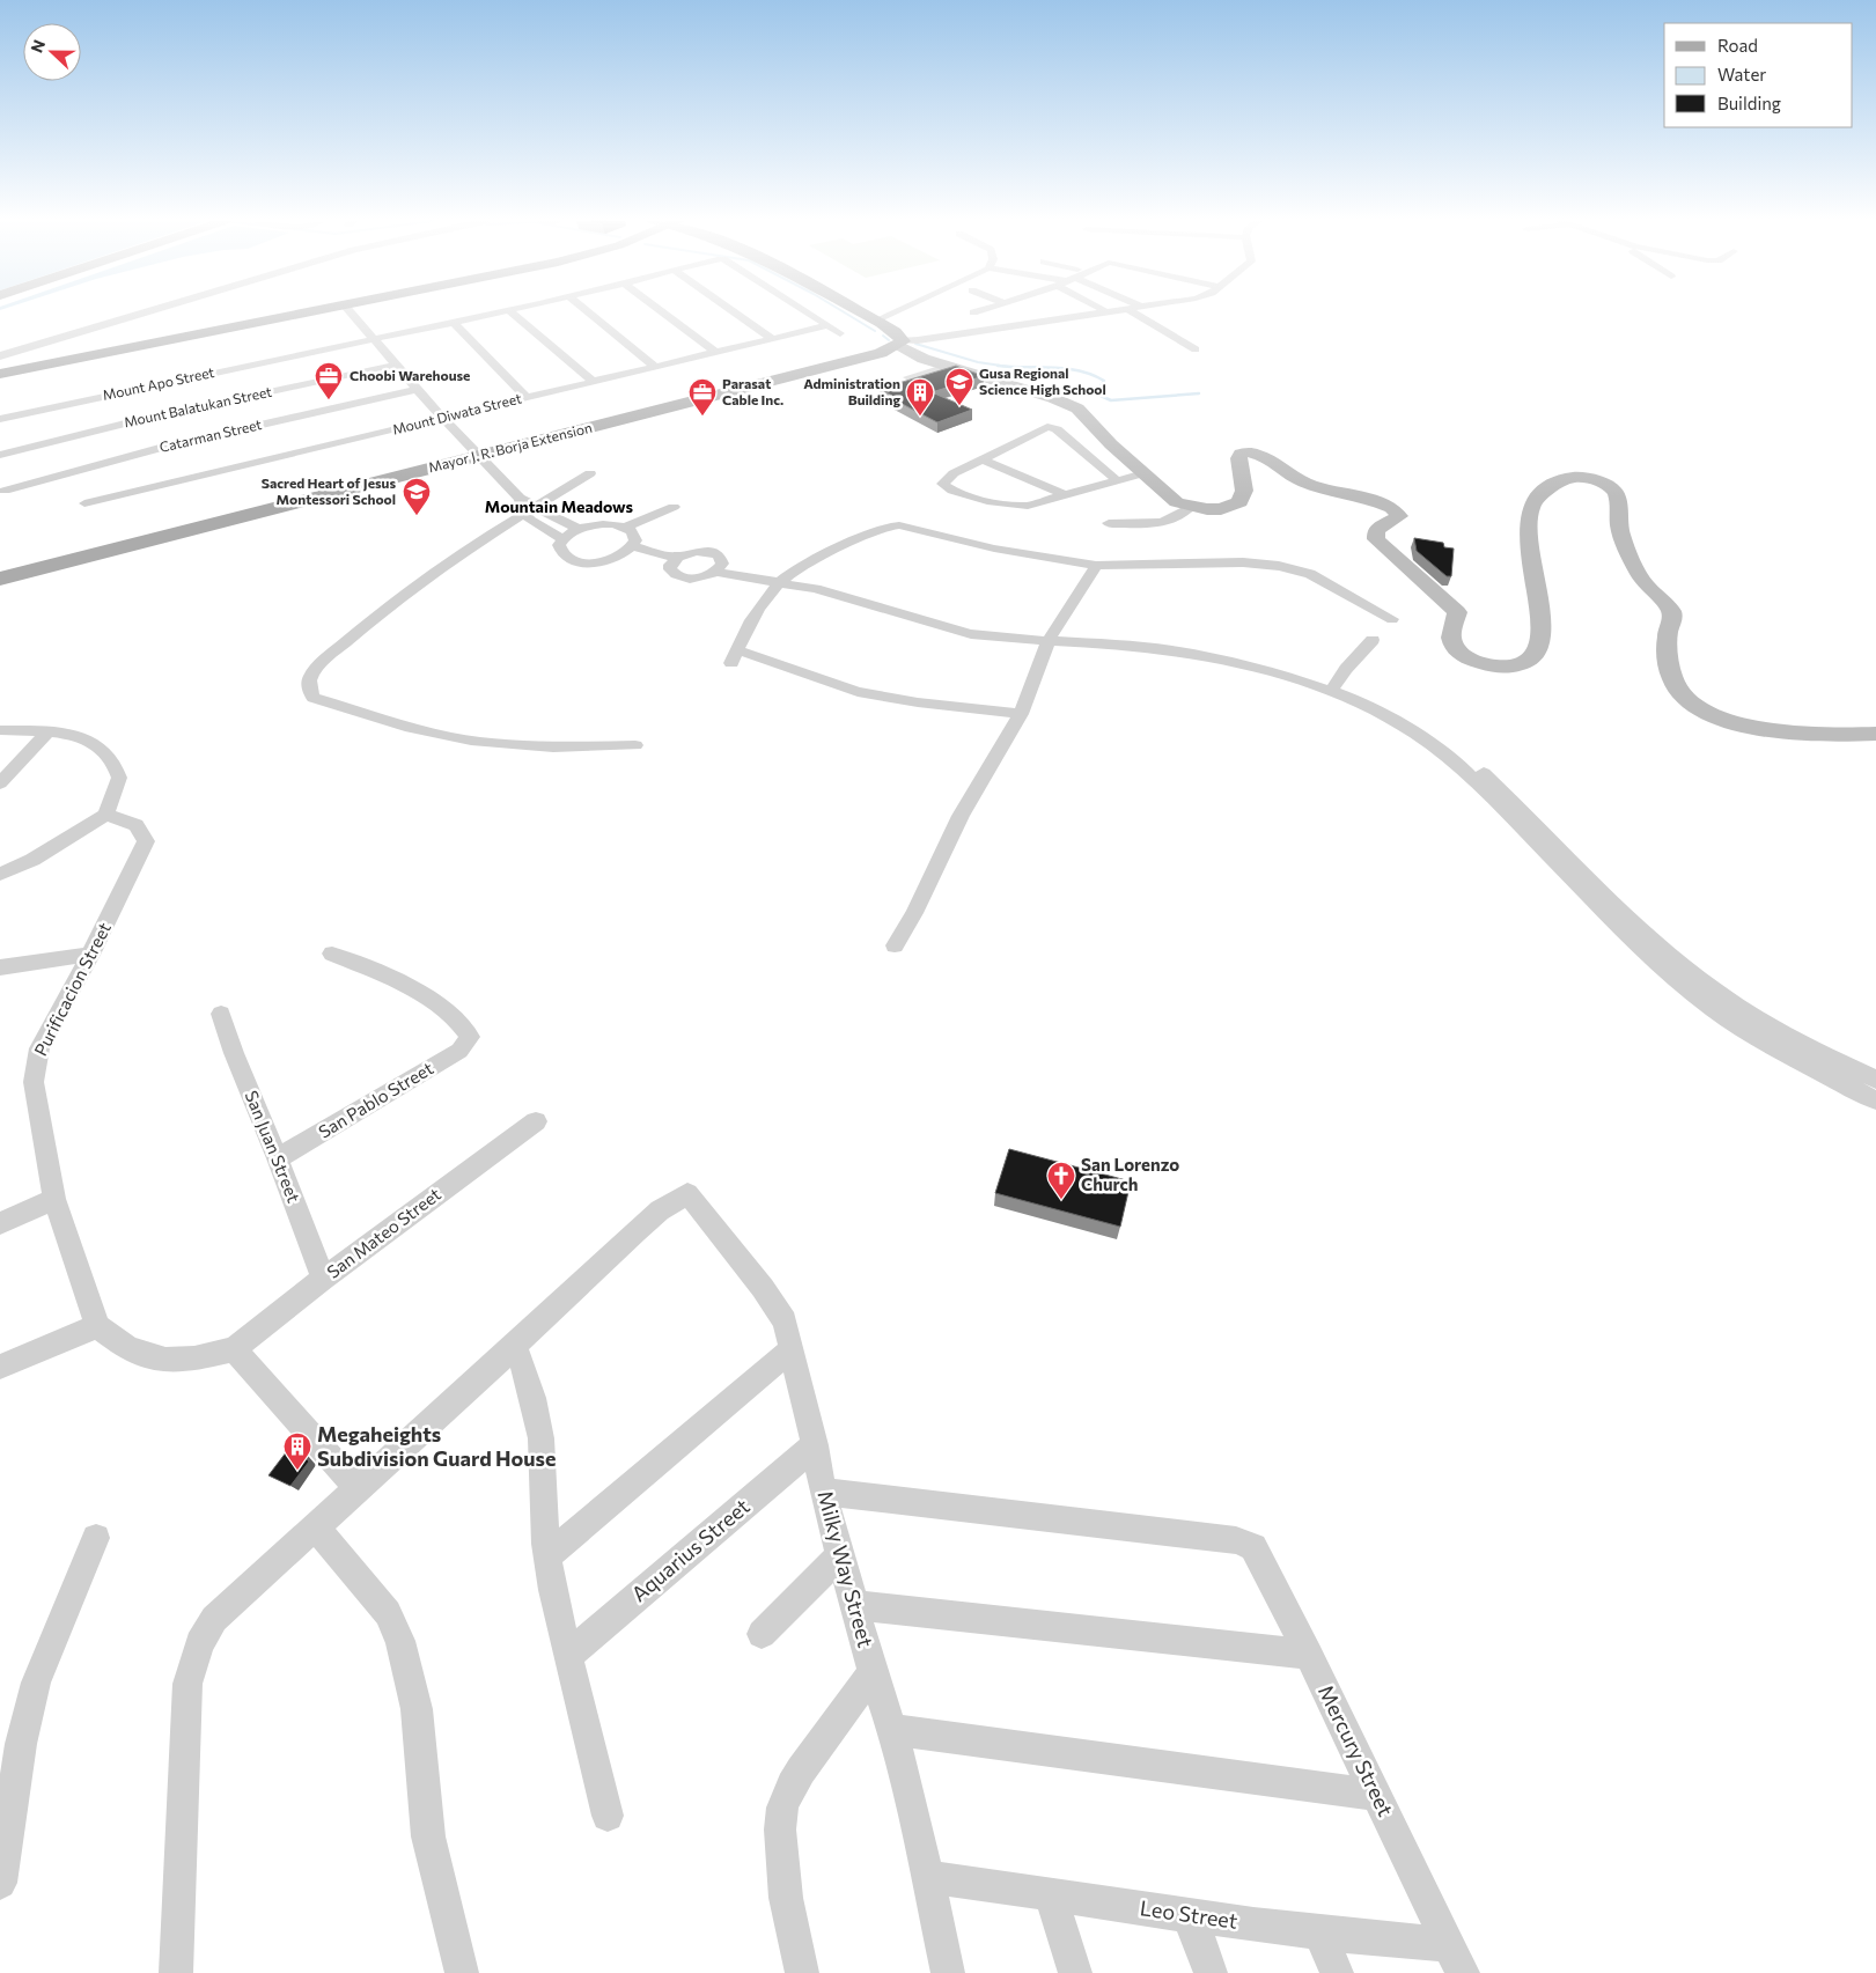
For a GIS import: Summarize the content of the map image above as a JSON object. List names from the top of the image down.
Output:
{
  "streets": {
    "main road": ["Mayor J. R. Borja Extension"],
    "street": [
      "Mount Apo Street",
      "Mount Balatukan Street",
      "Mount Diwata Street",
      "Catarman Street",
      "Purificacion Street",
      "San Pablo Street",
      "San Juan Street",
      "San Mateo Street",
      "Aquarius Street",
      "Milky Way Street",
      "Mercury Street",
      "Leo Street"
    ]
  },
  "crossings": [
    ["Mount Apo Street", "Mount Diwata Street"],
    ["San Pablo Street", "San Juan Street"],
    ["San Juan Street", "San Mateo Street"],
    ["Aquarius Street", "Milky Way Street"],
    ["Milky Way Street", "Mercury Street"],
    ["Milky Way Street", "Leo Street"],
    ["Mercury Street", "Leo Street"]
  ],
  "districts": ["Mountain Meadows"],
  "places": {
    "office": ["Choobi Warehouse", "Parasat Cable Inc."],
    "school or university": ["Gusa Regional Science High School", "Sacred Heart of Jesus Montessori School"],
    "building": ["Administration Building", "Megaheights Subdivision Guard House"],
    "church": ["San Lorenzo Church"]
  },
  "legend": ["Road", "Water", "Building"],
  "north": "left"
}
